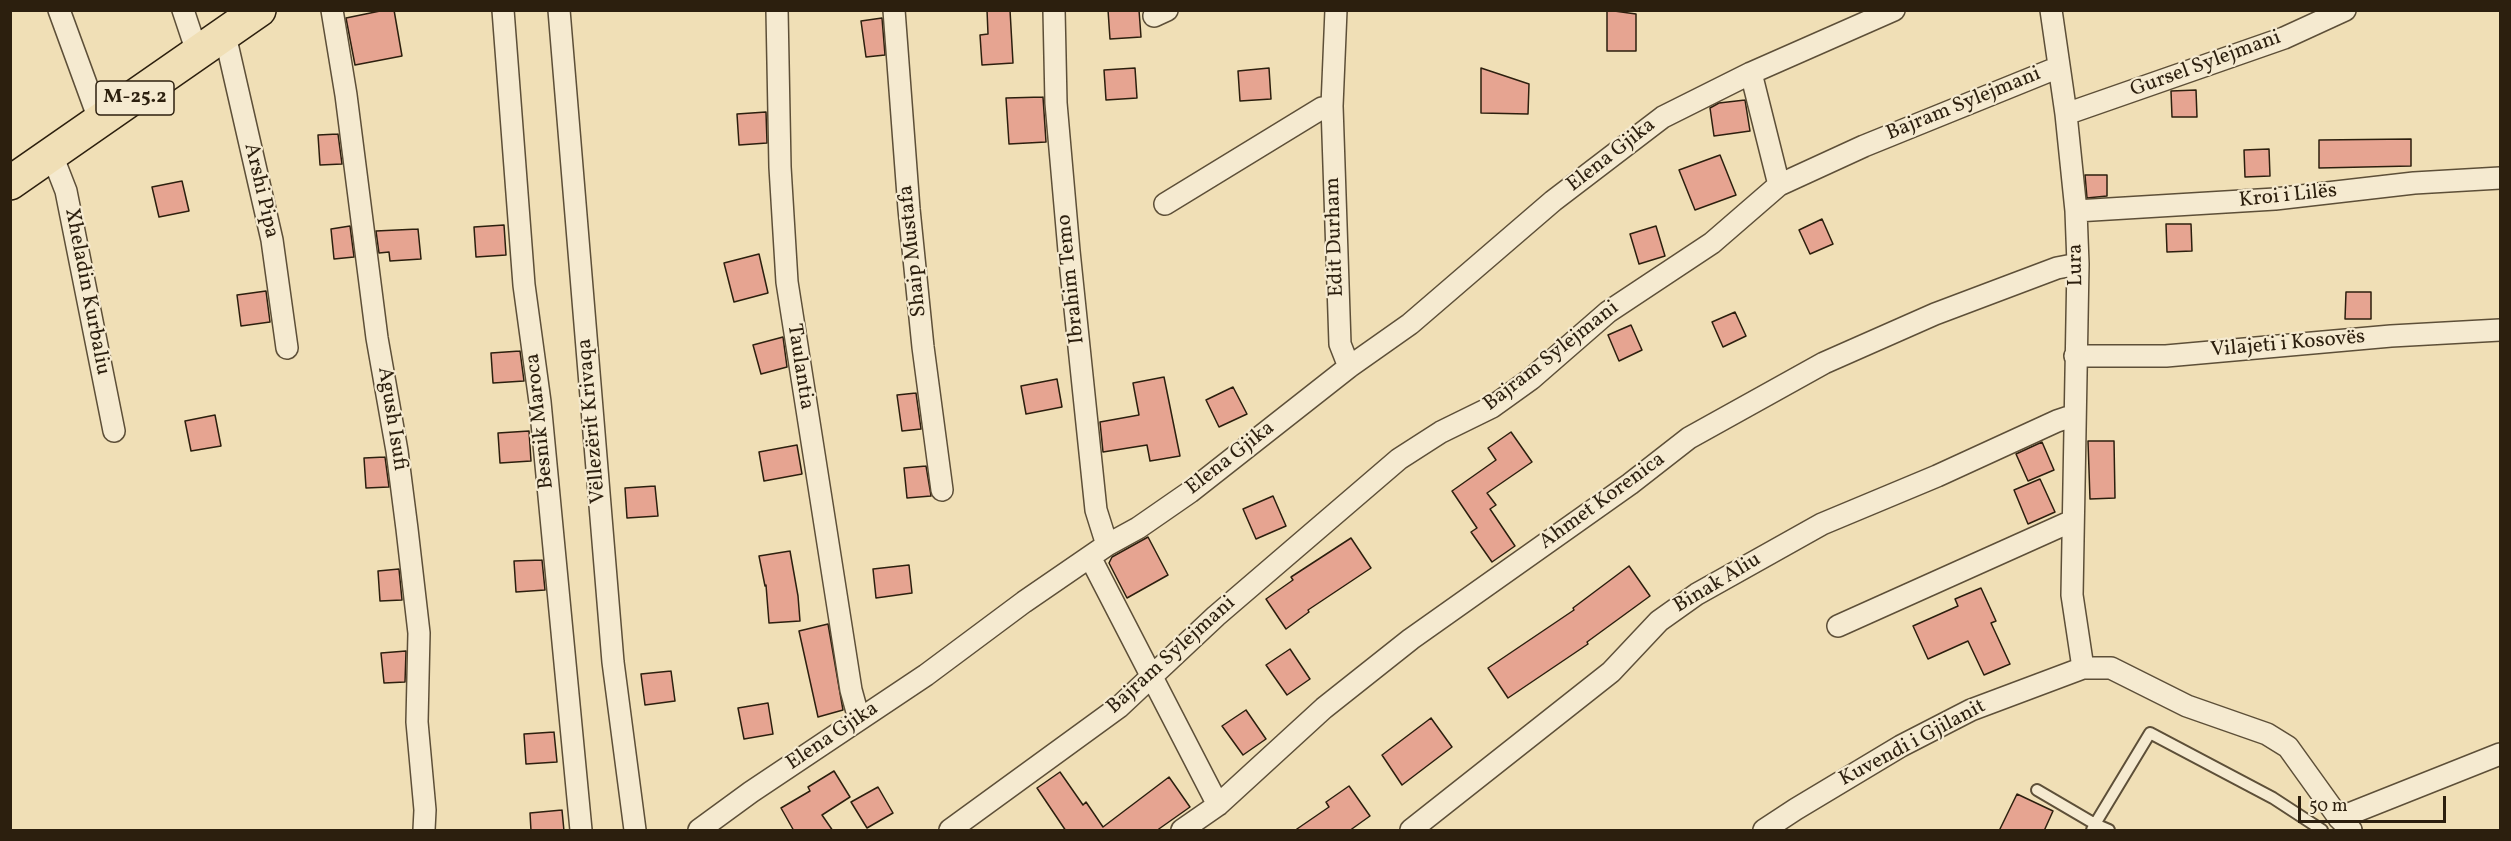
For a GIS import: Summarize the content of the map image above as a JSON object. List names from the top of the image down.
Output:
{
  "streets": {
    "main road": ["M-25.2"],
    "street": [
      "Gursel Sylejmani",
      "Bajram Sylejmani",
      "Elena Gjika",
      "Arshi Pipa",
      "Kroi i Lilës",
      "Edit Durham",
      "Shaip Mustafa",
      "Lura",
      "Ibrahim Temo",
      "Xheladin Kurbaliu",
      "Vilajeti i Kosovës",
      "Taulantia",
      "Agush Isufi",
      "Besnik Maroca",
      "Vëllezërit Krivaqa",
      "Ahmet Korenica",
      "Binak Aliu",
      "Kuvendi i Gjilanit"
    ]
  },
  "crossings": [
    ["Gursel Sylejmani", "Lura"],
    ["M-25.2", "Arshi Pipa"],
    ["M-25.2", "Xheladin Kurbaliu"],
    ["Bajram Sylejmani", "Lura"],
    ["Bajram Sylejmani", "Ibrahim Temo"],
    ["Elena Gjika", "Edit Durham"],
    ["Elena Gjika", "Ibrahim Temo"],
    ["Elena Gjika", "Taulantia"],
    ["Kroi i Lilës", "Lura"],
    ["Lura", "Vilajeti i Kosovës"],
    ["Lura", "Ahmet Korenica"],
    ["Lura", "Binak Aliu"],
    ["Lura", "Kuvendi i Gjilanit"],
    ["Ibrahim Temo", "Ahmet Korenica"]
  ],
  "scale_bar": "50 m"
}
